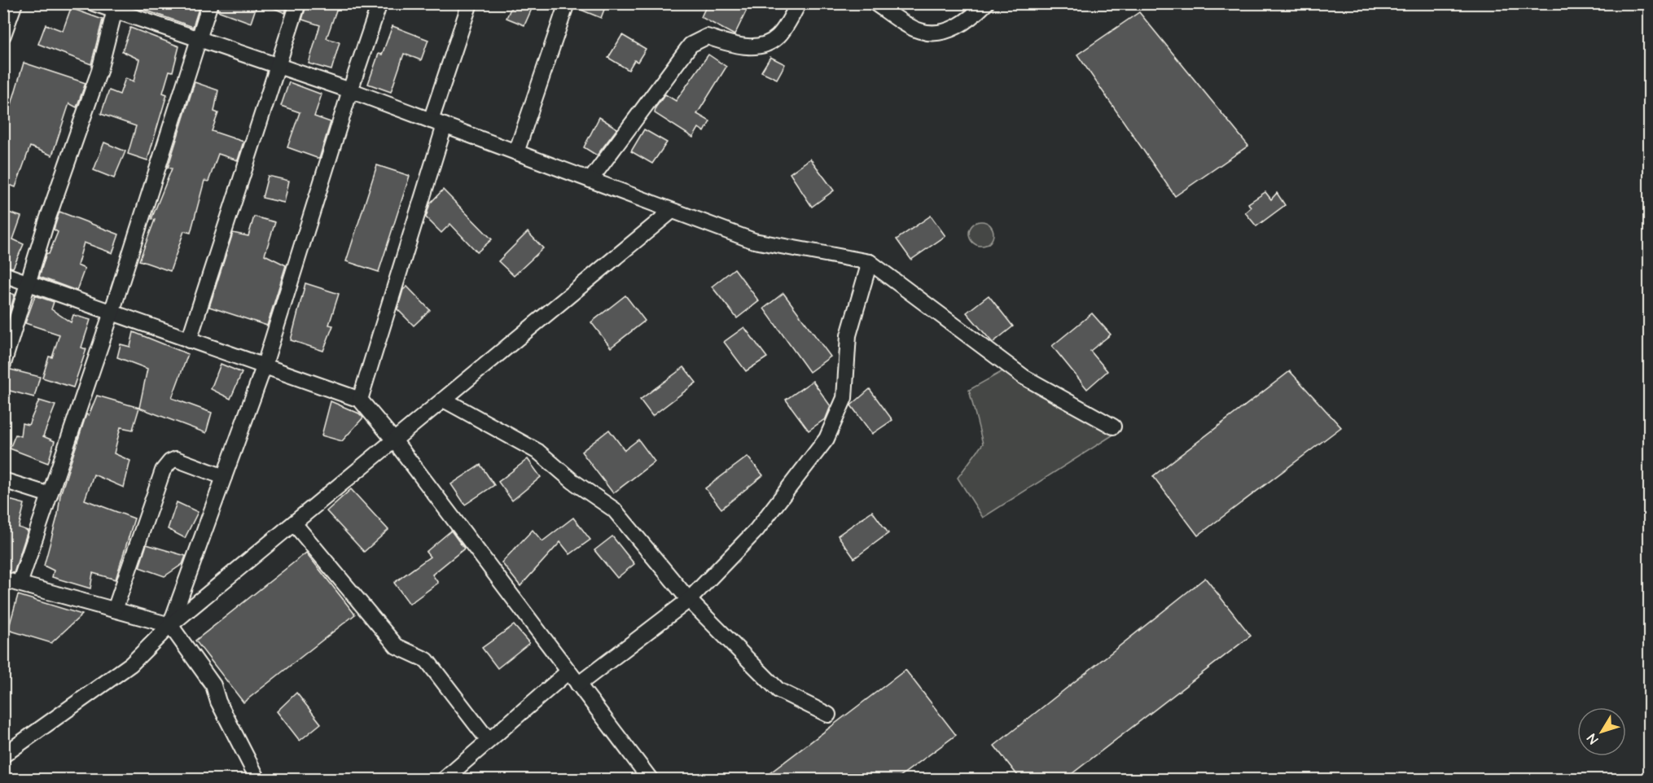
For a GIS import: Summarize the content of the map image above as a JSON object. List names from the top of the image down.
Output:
{
  "north": "bottom left"
}
